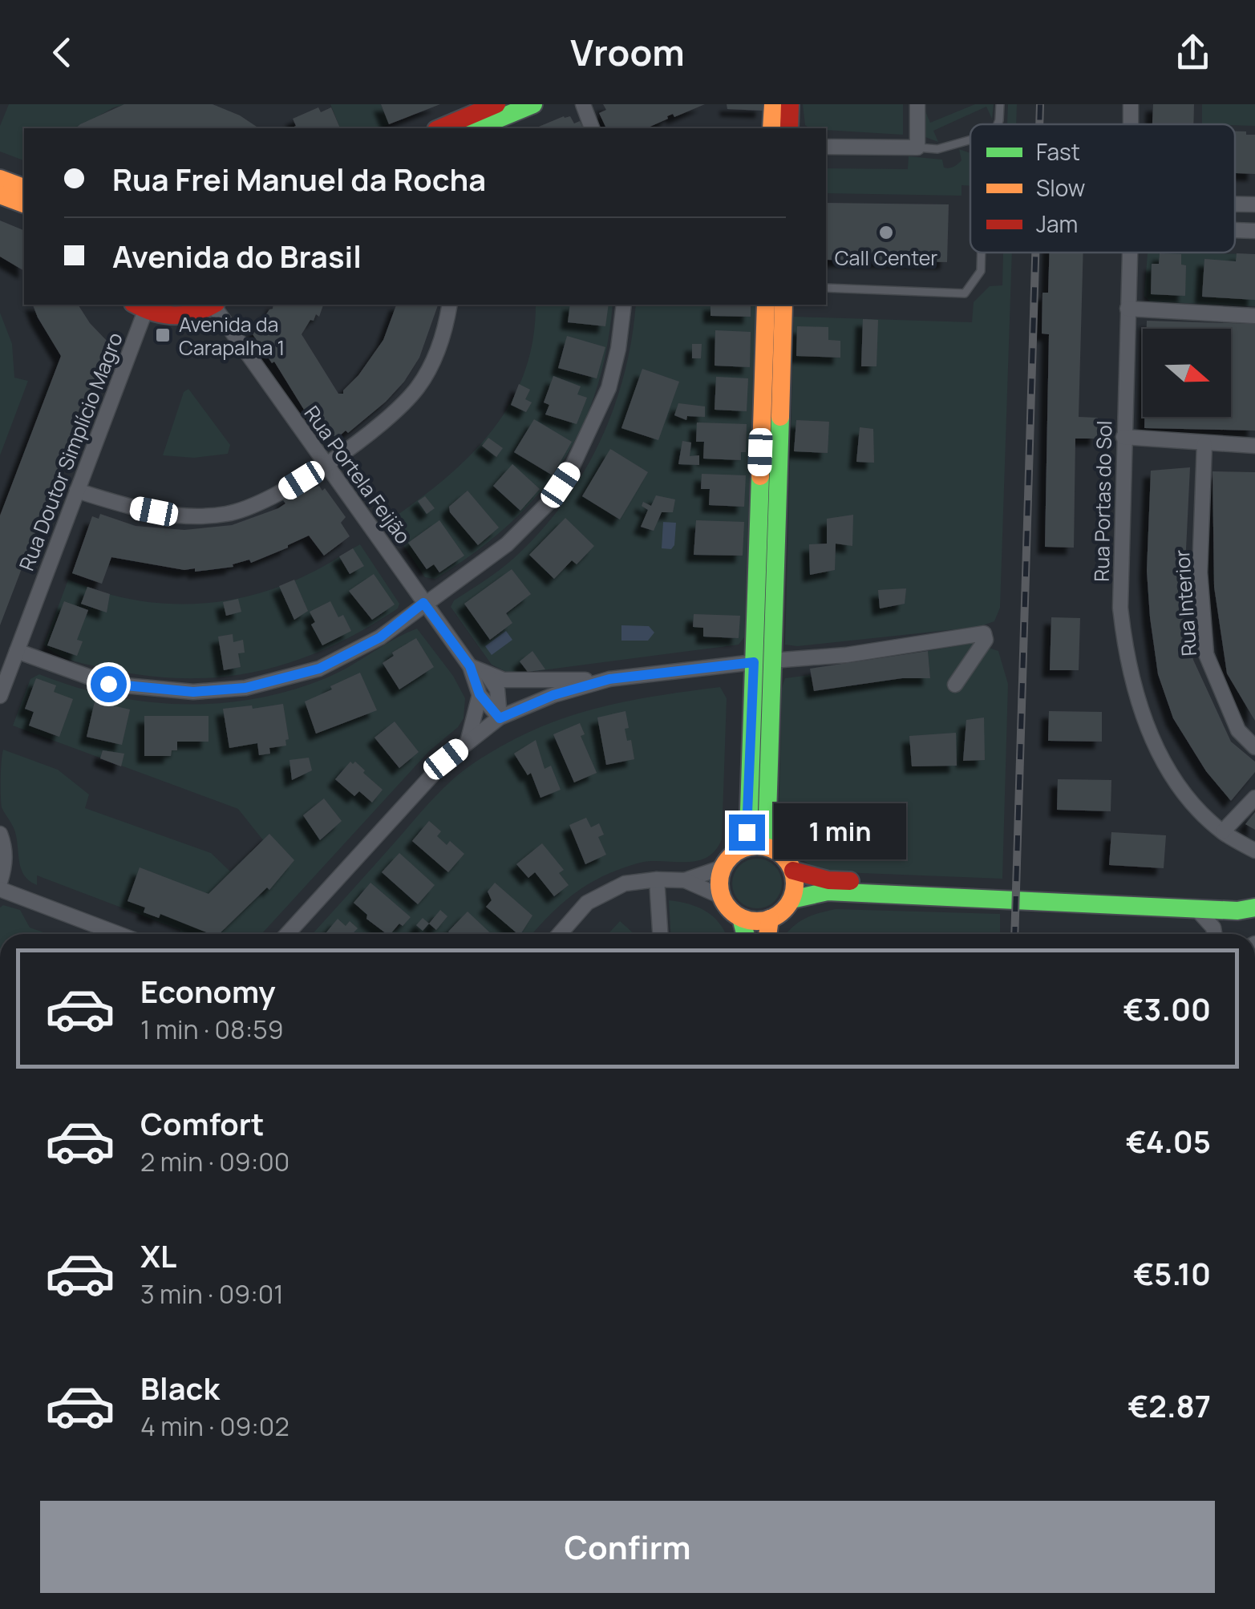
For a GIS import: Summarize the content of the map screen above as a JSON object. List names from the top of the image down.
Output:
{
  "streets": {
    "street": [
      "Rua Doutor Simplício Magro",
      "Rua Portela Feijão",
      "Rua Portas do Sol",
      "Rua Interior"
    ]
  },
  "places": {
    "other": ["Call Center"],
    "transit": ["Avenida da Carapalha 1"]
  },
  "legend": ["Fast", "Slow", "Jam"],
  "north": "right",
  "page": {
    "header": "Vroom",
    "banner": ["Rua Frei Manuel da Rocha", "Avenida do Brasil"],
    "bubble": "1 min",
    "list": [
      {
        "name": "Economy",
        "note": "1 min · 08:59",
        "value": "€3.00"
      },
      {
        "name": "Comfort",
        "note": "2 min · 09:00",
        "value": "€4.05"
      },
      {
        "name": "XL",
        "note": "3 min · 09:01",
        "value": "€5.10"
      },
      {
        "name": "Black",
        "note": "4 min · 09:02",
        "value": "€2.87"
      }
    ],
    "buttons": "Confirm"
  }
}
